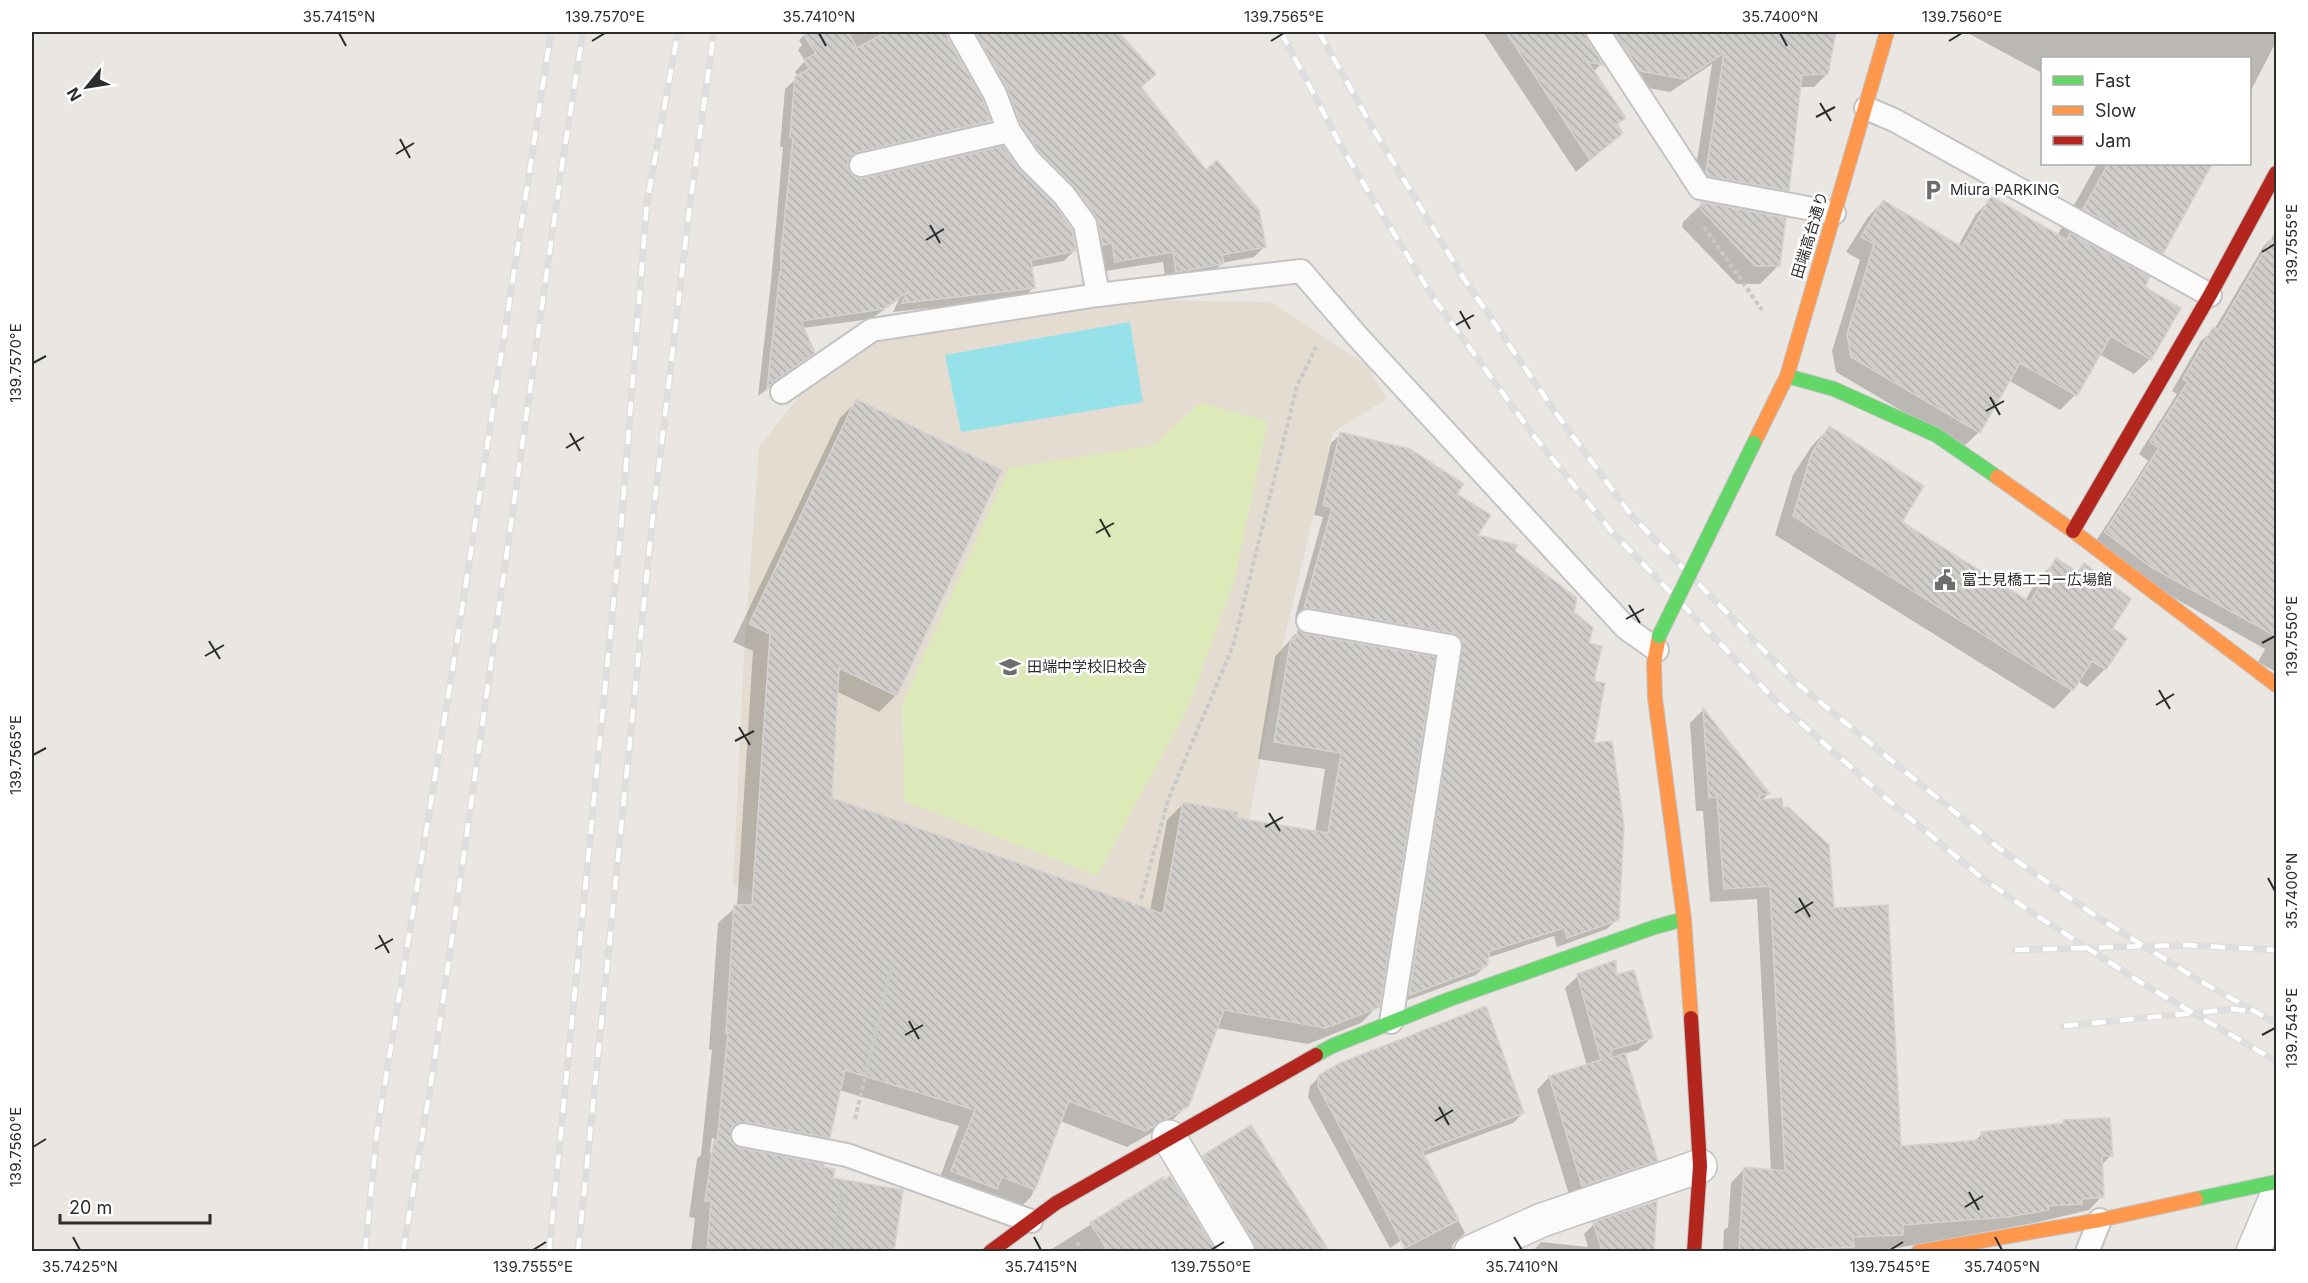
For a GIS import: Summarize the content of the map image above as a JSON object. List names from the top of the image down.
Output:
{
  "streets": {
    "street": ["田端高台通り"]
  },
  "places": {
    "parking": ["Miura PARKING"],
    "public building": ["富士見橋エコー広場館"],
    "school or university": ["田端中学校旧校舎"]
  },
  "legend": ["Fast", "Slow", "Jam"],
  "scale_bar": "20 m",
  "north": "bottom left",
  "coordinates": [
    "35.7415°N",
    "139.7570°E",
    "35.7410°N",
    "139.7565°E",
    "35.7400°N",
    "139.7560°E",
    "139.7555°E",
    "139.7550°E",
    "139.7545°E",
    "35.7425°N",
    "35.7405°N"
  ]
}
